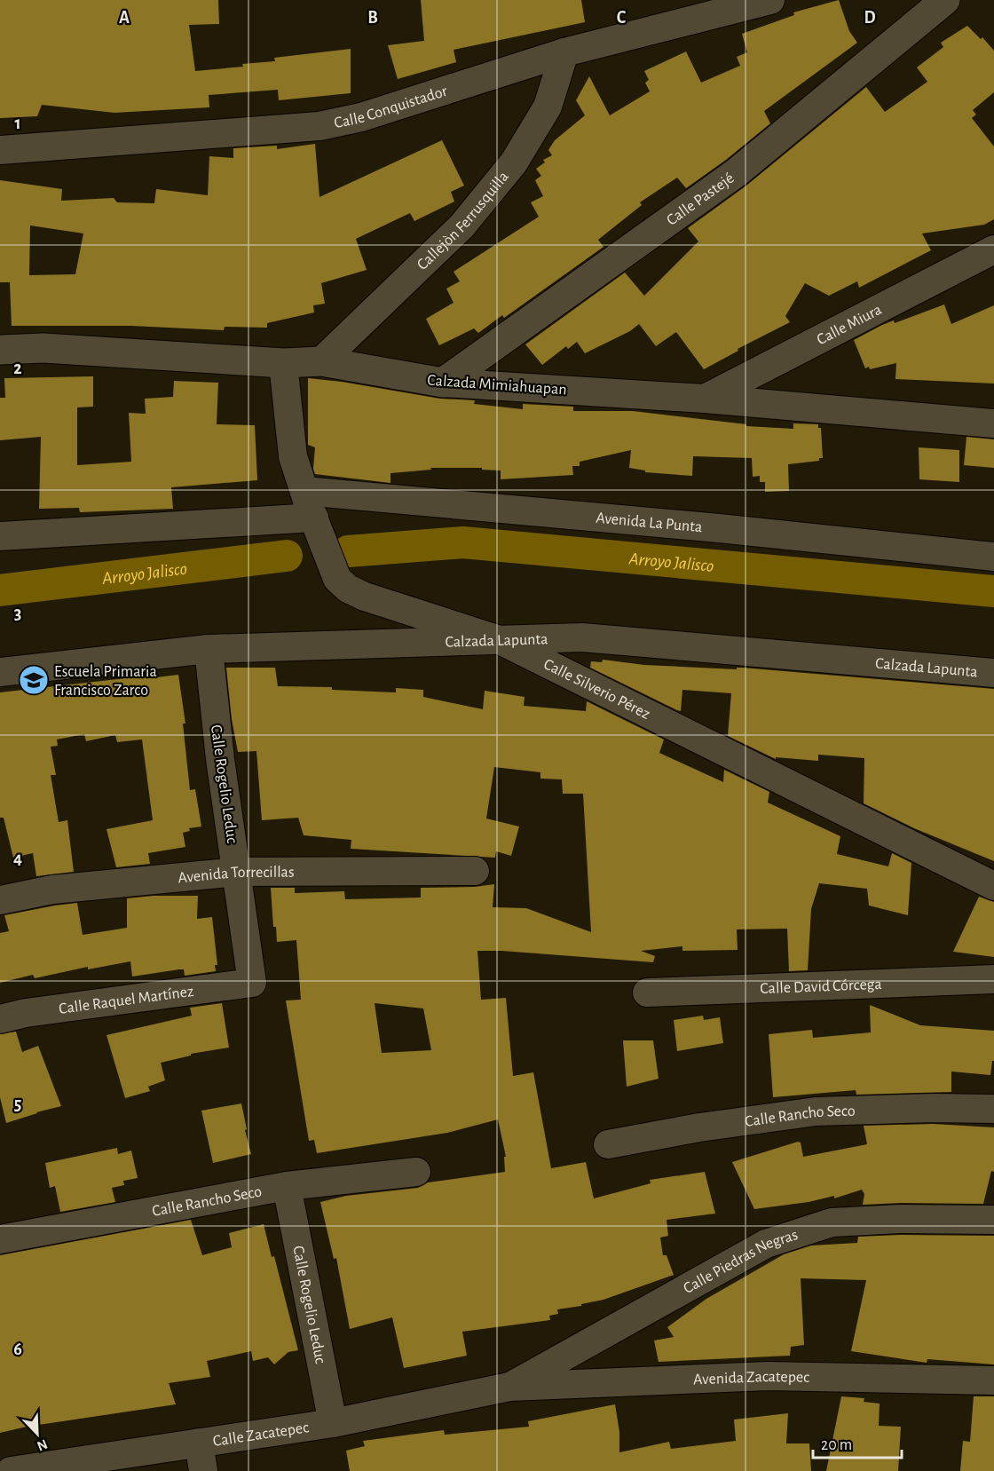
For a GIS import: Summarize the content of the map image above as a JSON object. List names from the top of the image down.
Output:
{
  "streets": {
    "main road": ["Calle Pastejé", "Calzada Mimiahuapan"],
    "street": [
      "Calle Conquistador",
      "Callejòn Ferrusquilla",
      "Calle Miura",
      "Avenida La Punta",
      "Calzada Lapunta",
      "Calle Silverio Pérez",
      "Calle Rogelio Leduc",
      "Avenida Torrecillas",
      "Calle David Córcega",
      "Calle Raquel Martínez",
      "Calle Rancho Seco",
      "Calle Piedras Negras",
      "Avenida Zacatepec",
      "Calle Zacatepec"
    ]
  },
  "crossings": [
    ["Calle Conquistador", "Callejòn Ferrusquilla"],
    ["Calle Pastejé", "Calzada Mimiahuapan"],
    ["Callejòn Ferrusquilla", "Calzada Mimiahuapan"],
    ["Calle Miura", "Calzada Mimiahuapan"],
    ["Calzada Mimiahuapan", "Calle Silverio Pérez"],
    ["Avenida La Punta", "Calle Silverio Pérez"],
    ["Calzada Lapunta", "Calle Silverio Pérez"],
    ["Calzada Lapunta", "Calle Rogelio Leduc"],
    ["Calle Rogelio Leduc", "Avenida Torrecillas"],
    ["Calle Rogelio Leduc", "Calle Raquel Martínez"],
    ["Calle Rogelio Leduc", "Calle Rancho Seco"],
    ["Calle Rogelio Leduc", "Calle Zacatepec"],
    ["Calle Piedras Negras", "Avenida Zacatepec"],
    ["Calle Piedras Negras", "Calle Zacatepec"],
    ["Avenida Zacatepec", "Calle Zacatepec"]
  ],
  "water": ["Arroyo Jalisco"],
  "places": {
    "school or university": ["Escuela Primaria Francisco Zarco"]
  },
  "scale_bar": "20 m",
  "north": "bottom right",
  "grid": {
    "columns": [
      "A",
      "B",
      "C",
      "D"
    ],
    "rows": [
      "1",
      "2",
      "3",
      "4",
      "5",
      "6"
    ]
  }
}
